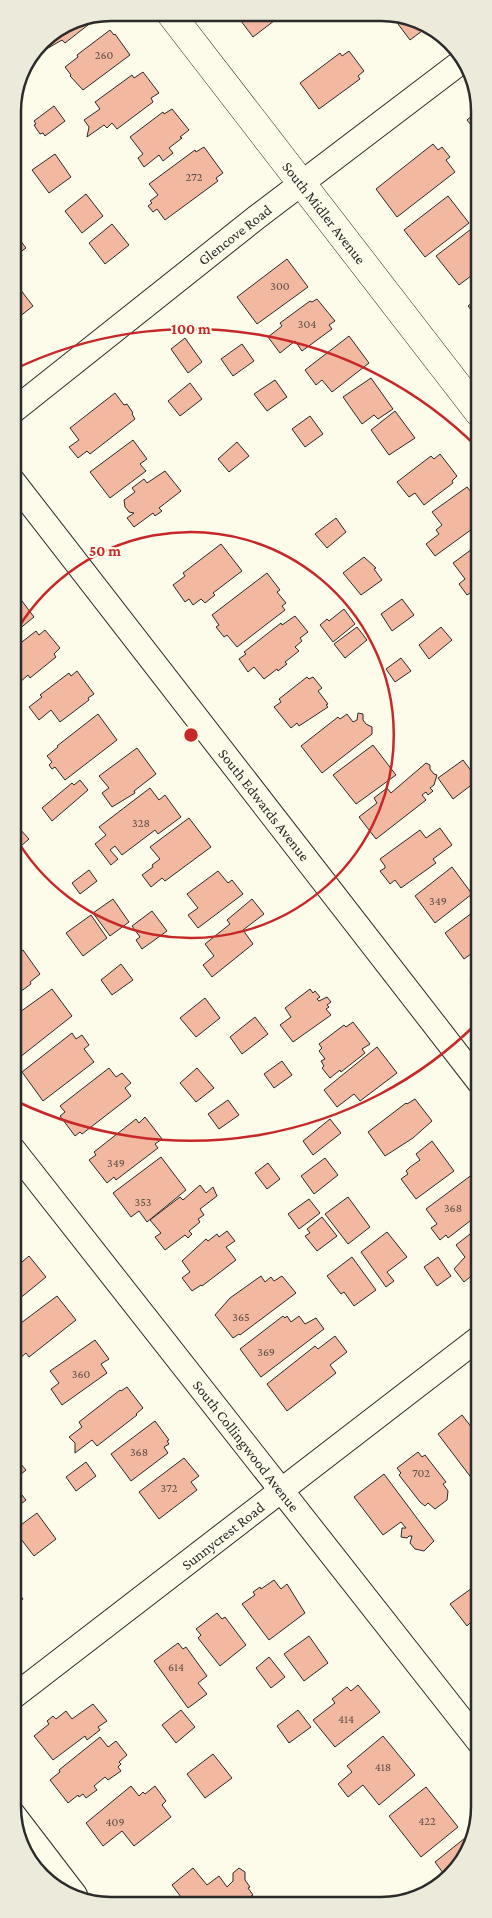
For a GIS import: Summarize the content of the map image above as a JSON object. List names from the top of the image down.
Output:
{
  "streets": {
    "main road": ["South Midler Avenue"],
    "street": [
      "Glencove Road",
      "South Edwards Avenue",
      "South Collingwood Avenue",
      "Sunnycrest Road"
    ]
  },
  "crossings": [
    ["South Midler Avenue", "Glencove Road"],
    ["South Collingwood Avenue", "Sunnycrest Road"]
  ],
  "house_numbers": [
    "260",
    "272",
    "300",
    "304",
    "328",
    "349",
    "349",
    "353",
    "368",
    "365",
    "369",
    "360",
    "368",
    "702",
    "372",
    "614",
    "414",
    "418",
    "422",
    "409"
  ],
  "rings": ["100 m", "50 m"]
}
